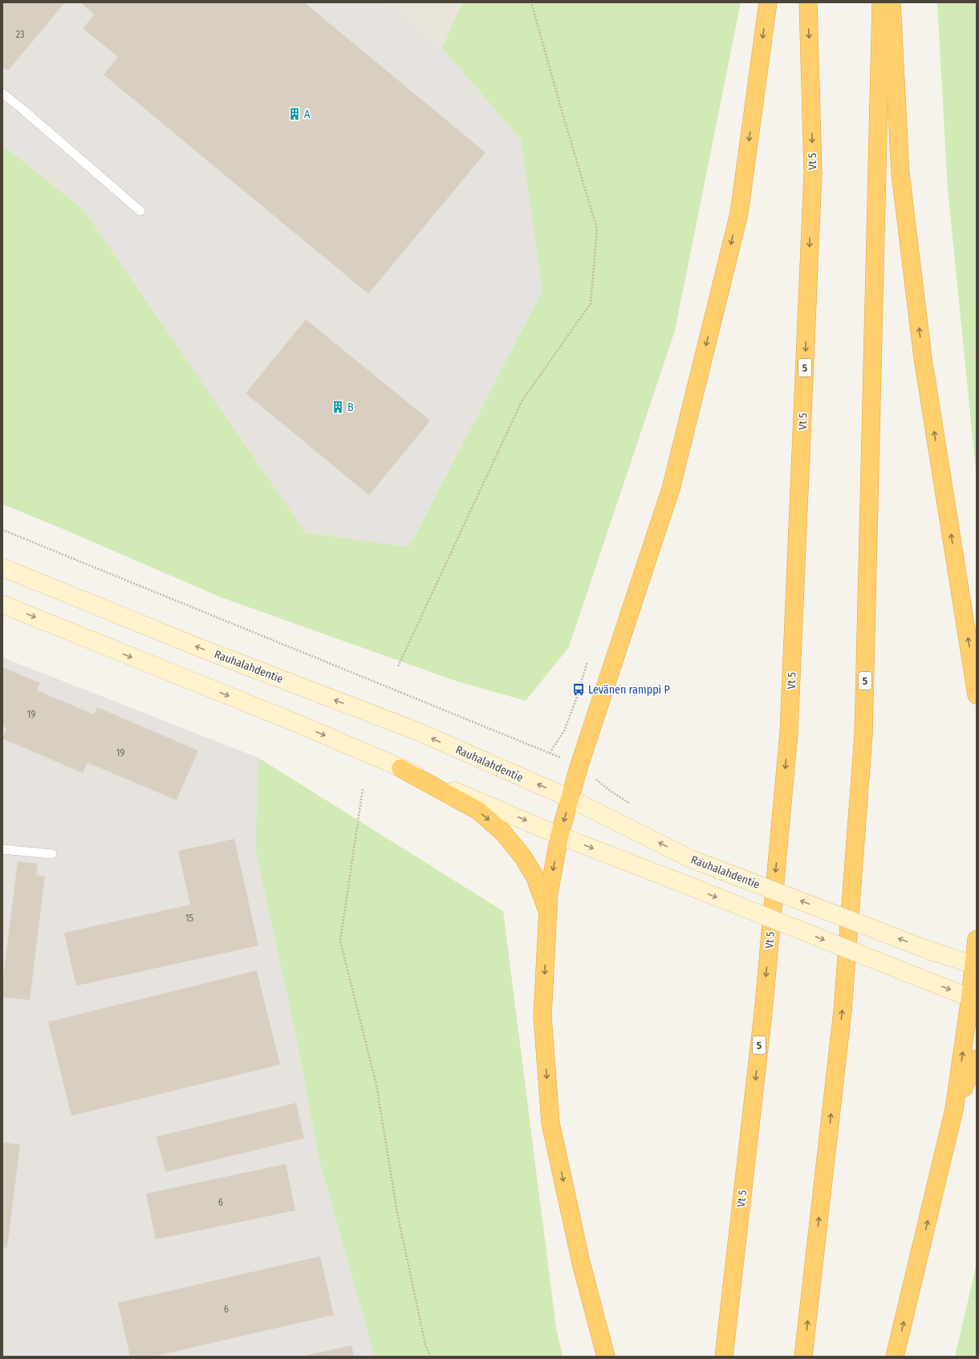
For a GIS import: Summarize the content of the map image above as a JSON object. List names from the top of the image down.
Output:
{
  "streets": {
    "highway": ["Vt 5", "5"],
    "main road": ["Rauhalahdentie"]
  },
  "places": {
    "building": ["A", "B"],
    "bus stop": ["Levänen ramppi P"]
  },
  "house_numbers": [
    "23",
    "19",
    "19",
    "15",
    "6",
    "6"
  ]
}
